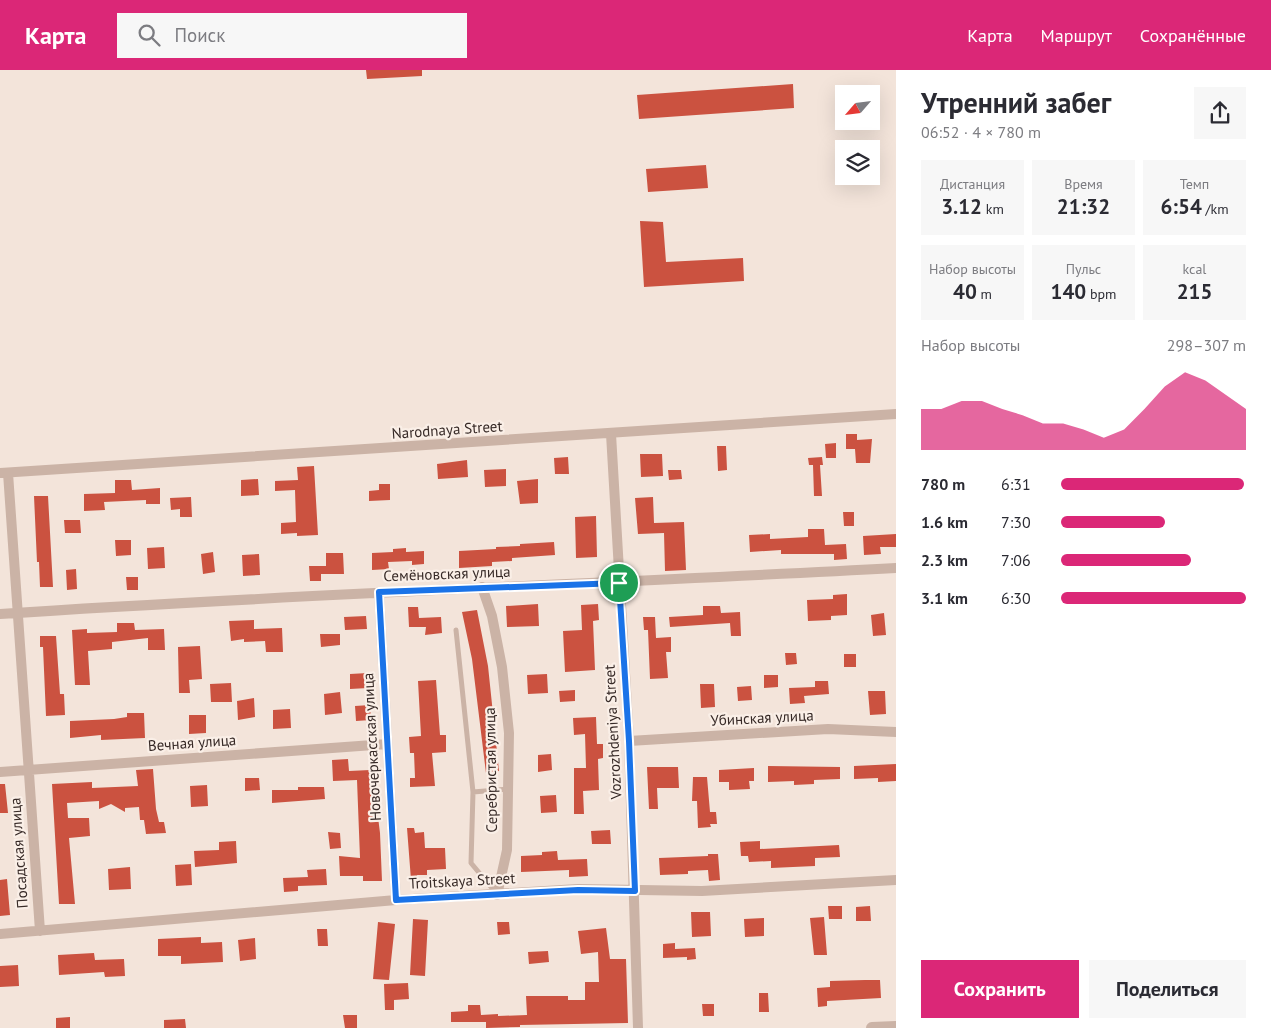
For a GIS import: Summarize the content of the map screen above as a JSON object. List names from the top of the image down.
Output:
{
  "streets": {
    "street": [
      "Narodnaya Street",
      "Семёновская улица",
      "Убинская улица",
      "Vozrozhdeniya Street",
      "Вечная улица",
      "Новочеркасская улица",
      "Серебристая улица",
      "Посадская улица",
      "Troitskaya Street"
    ]
  },
  "crossings": [
    ["Narodnaya Street", "Vozrozhdeniya Street"],
    ["Narodnaya Street", "Посадская улица"],
    ["Семёновская улица", "Vozrozhdeniya Street"],
    ["Семёновская улица", "Новочеркасская улица"],
    ["Семёновская улица", "Серебристая улица"],
    ["Семёновская улица", "Посадская улица"],
    ["Убинская улица", "Vozrozhdeniya Street"],
    ["Vozrozhdeniya Street", "Troitskaya Street"],
    ["Вечная улица", "Новочеркасская улица"],
    ["Вечная улица", "Посадская улица"],
    ["Новочеркасская улица", "Troitskaya Street"],
    ["Серебристая улица", "Troitskaya Street"],
    ["Посадская улица", "Troitskaya Street"]
  ],
  "north": "bottom left",
  "page": {
    "header": "Карта",
    "search": "Поиск",
    "nav": ["Карта", "Маршрут", "Сохранённые"],
    "heading": ["Утренний забег", "06:52 · 4 × 780 m"],
    "stats": [
      ["Дистанция", "3.12 km"],
      ["Время", "21:32"],
      ["Темп", "6:54 /km"],
      ["Набор высоты", "40 m"],
      ["Пульс", "140 bpm"],
      ["kcal", "215"]
    ],
    "chart": ["Набор высоты", "298–307 m"],
    "list": [
      {
        "name": "780 m",
        "note": "6:31"
      },
      {
        "name": "1.6 km",
        "note": "7:30"
      },
      {
        "name": "2.3 km",
        "note": "7:06"
      },
      {
        "name": "3.1 km",
        "note": "6:30"
      }
    ],
    "buttons": ["Сохранить", "Поделиться"]
  }
}
